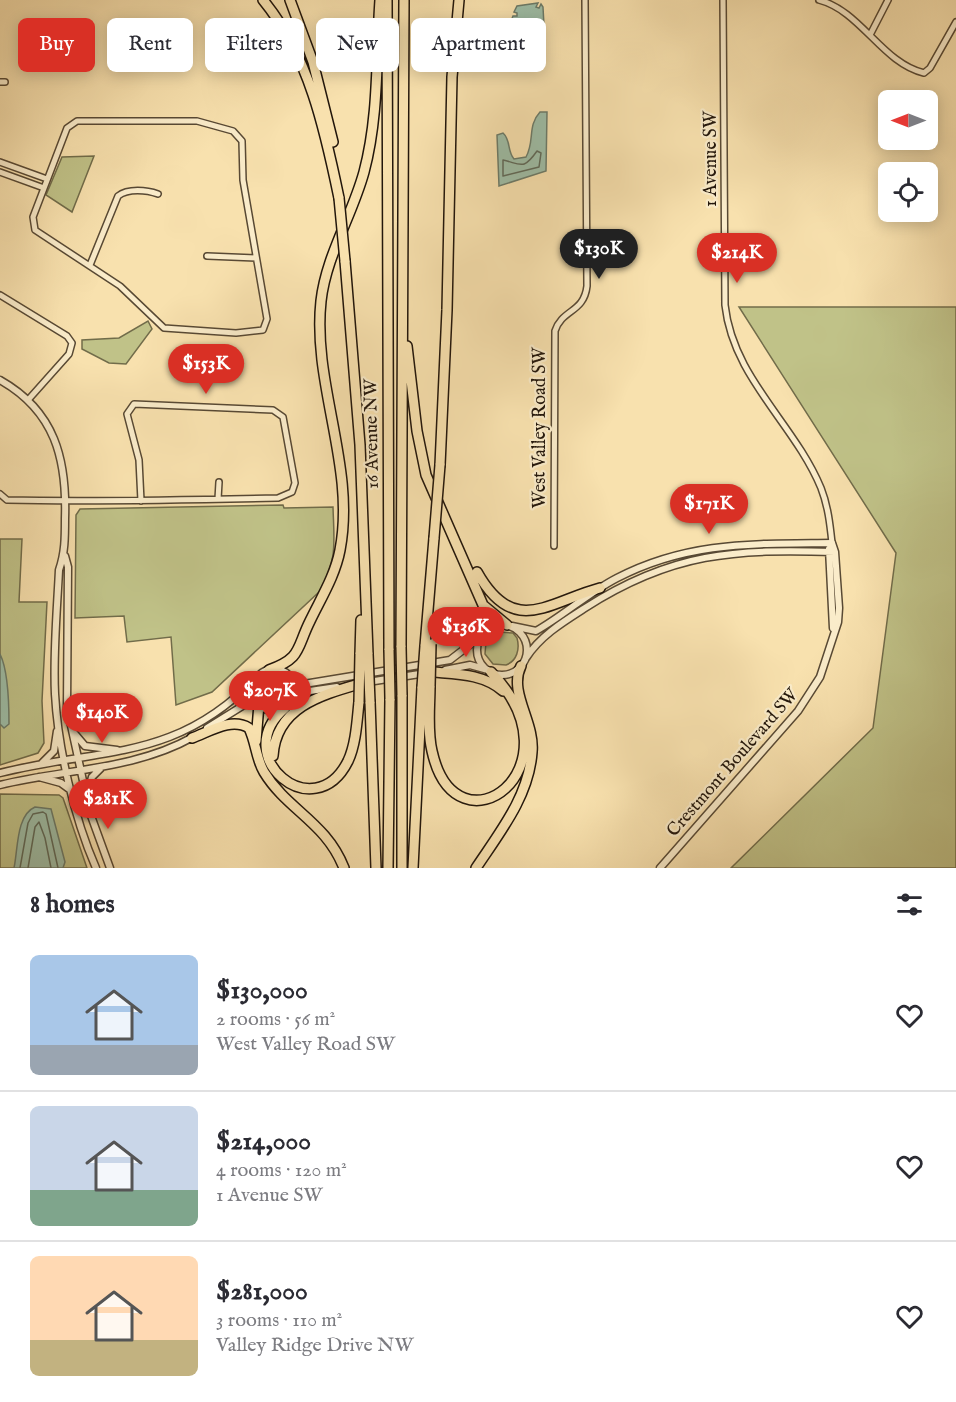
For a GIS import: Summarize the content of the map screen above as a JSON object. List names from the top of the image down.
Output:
{
  "streets": {
    "highway": ["16 Avenue NW"],
    "street": ["1 Avenue SW", "West Valley Road SW", "Crestmont Boulevard SW"]
  },
  "crossings": [
    ["1 Avenue SW", "Crestmont Boulevard SW"]
  ],
  "north": "left",
  "page": {
    "chip": [
      "Buy",
      "Rent",
      "Filters",
      "New",
      "Apartment"
    ],
    "price": [
      "$130K",
      "$214K",
      "$153K",
      "$171K",
      "$136K",
      "$207K",
      "$140K",
      "$281K"
    ],
    "heading": "8 homes",
    "list": [
      {
        "name": "$130,000",
        "note": "2 rooms · 56 m² · West Valley Road SW"
      },
      {
        "name": "$214,000",
        "note": "4 rooms · 120 m² · 1 Avenue SW"
      },
      {
        "name": "$281,000",
        "note": "3 rooms · 110 m² · Valley Ridge Drive NW"
      }
    ]
  }
}
